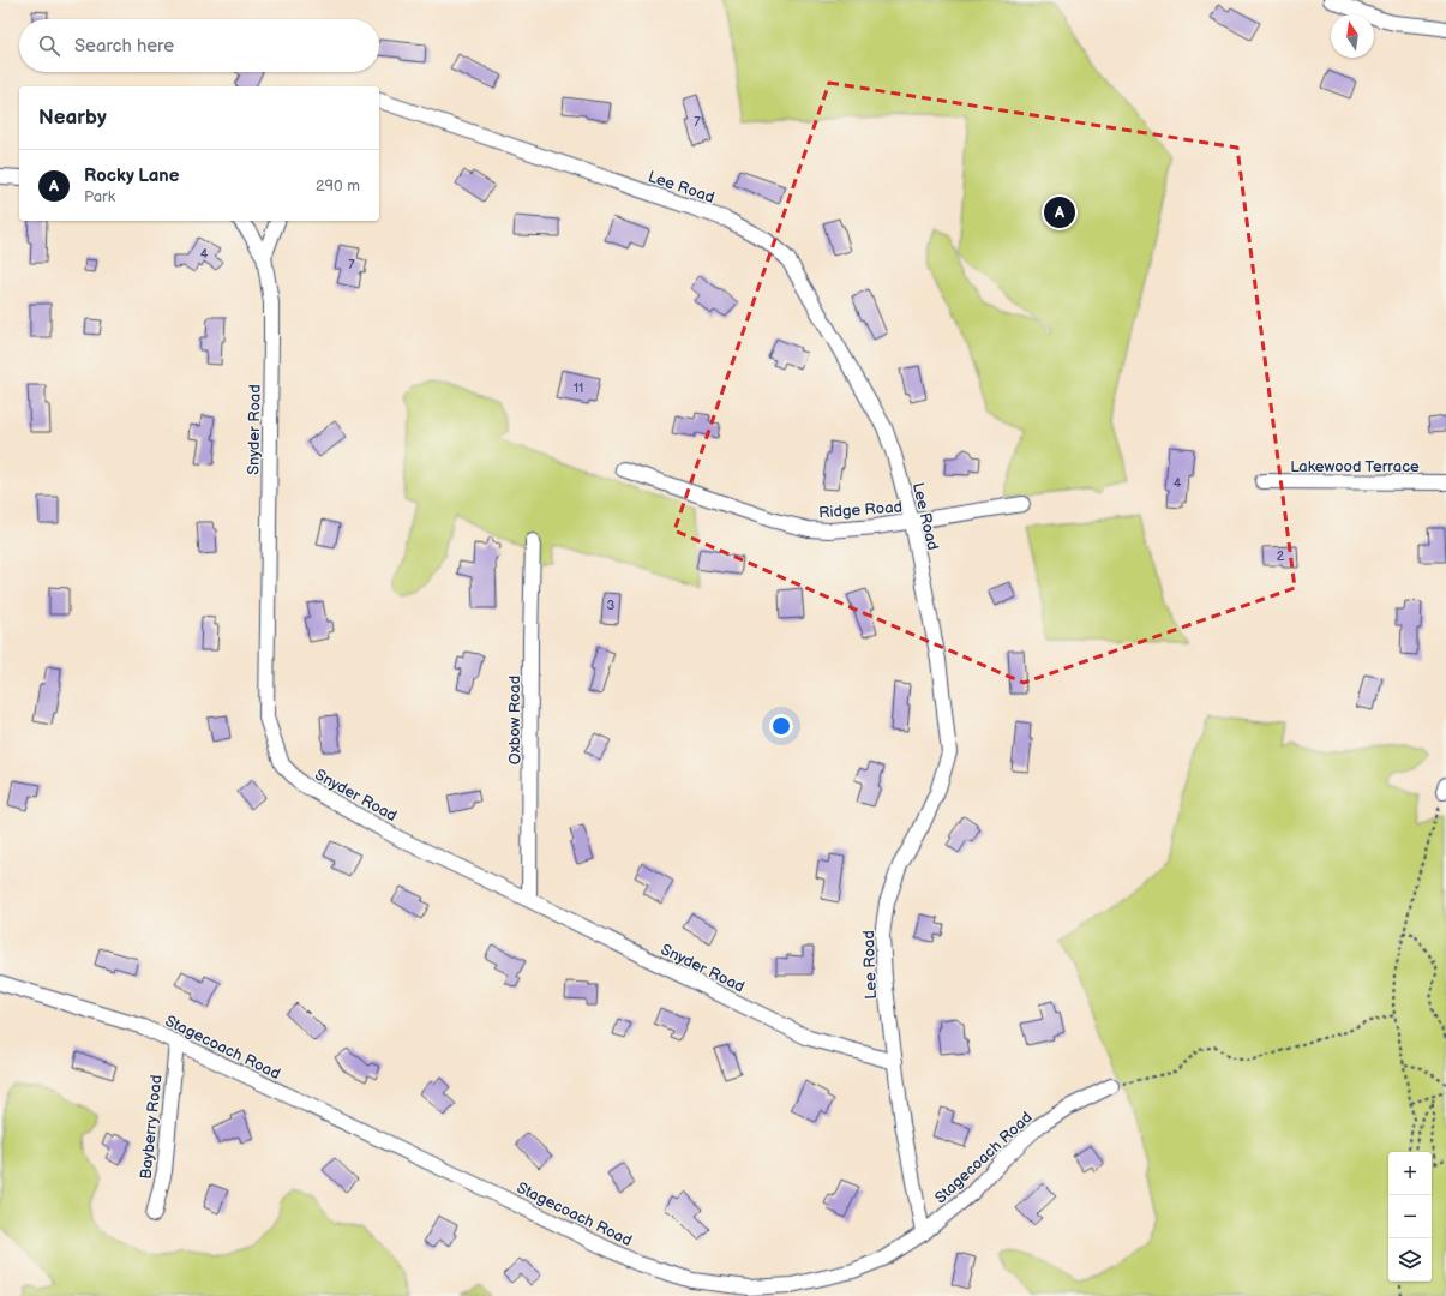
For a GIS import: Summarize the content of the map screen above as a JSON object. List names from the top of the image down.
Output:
{
  "streets": {
    "street": [
      "Lee Road",
      "Snyder Road",
      "Lakewood Terrace",
      "Ridge Road",
      "Oxbow Road",
      "Stagecoach Road",
      "Bayberry Road"
    ]
  },
  "crossings": [
    ["Lee Road", "Snyder Road"],
    ["Lee Road", "Ridge Road"],
    ["Lee Road", "Stagecoach Road"],
    ["Snyder Road", "Oxbow Road"],
    ["Stagecoach Road", "Bayberry Road"]
  ],
  "house_numbers": [
    "7",
    "4",
    "7",
    "11",
    "4",
    "2",
    "3"
  ],
  "north": "top",
  "page": {
    "search": "Search here",
    "heading": "Nearby",
    "list": [
      {
        "mark": "A",
        "name": "Rocky Lane",
        "note": "Park",
        "value": "290 m"
      }
    ],
    "pins": "A",
    "map_buttons": ["+", "−"]
  }
}
